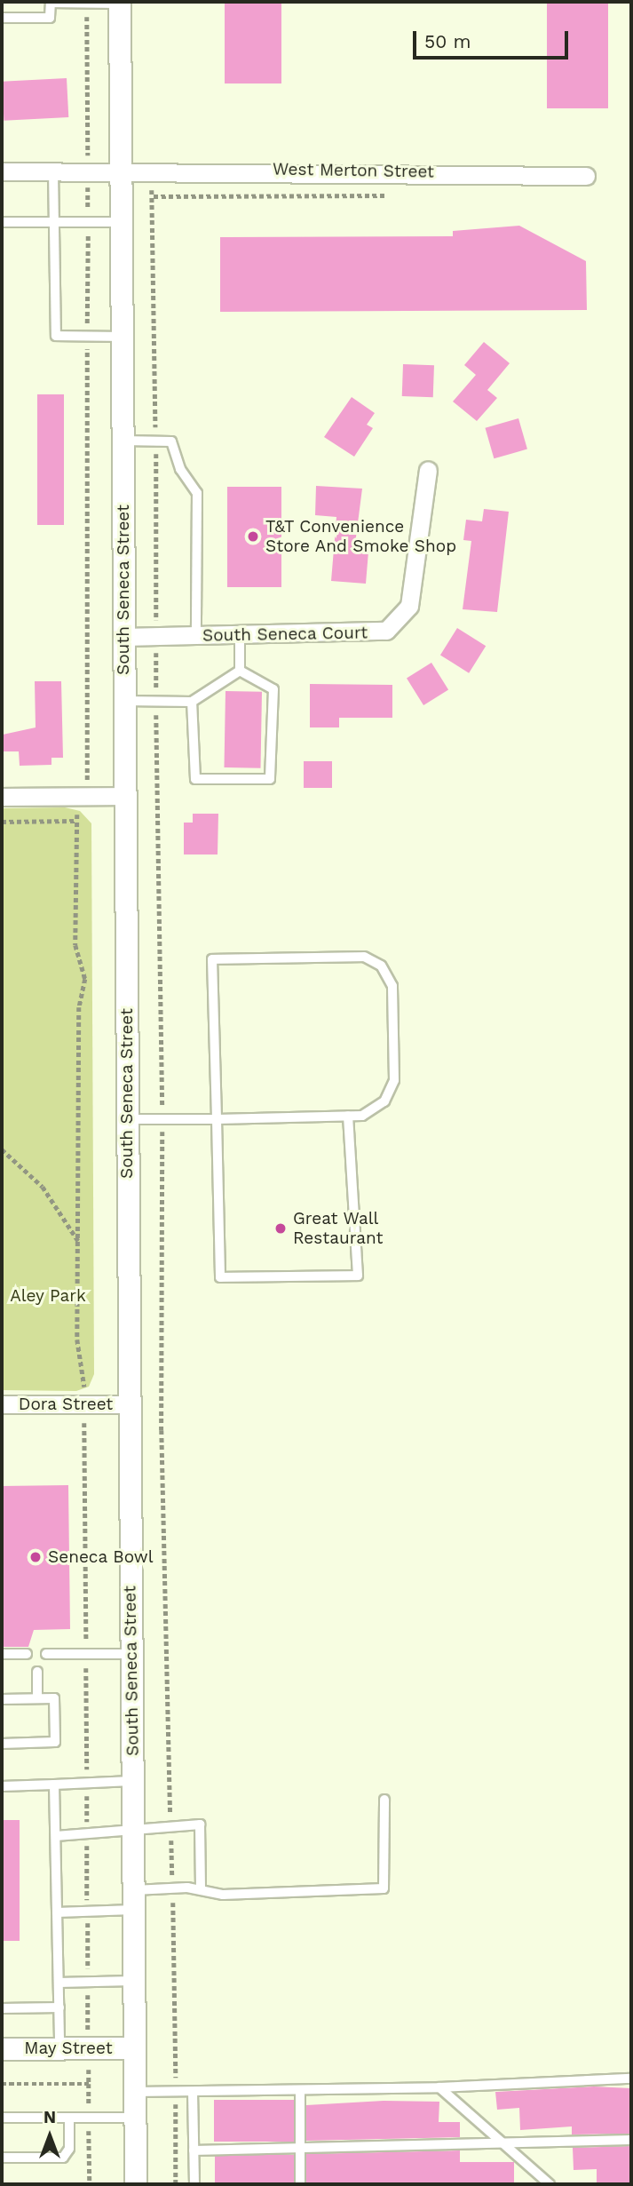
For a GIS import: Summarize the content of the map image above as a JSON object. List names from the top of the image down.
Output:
{
  "streets": {
    "street": [
      "West Merton Street",
      "South Seneca Street",
      "South Seneca Court",
      "Dora Street",
      "May Street"
    ]
  },
  "crossings": [
    ["West Merton Street", "South Seneca Street"],
    ["South Seneca Street", "South Seneca Court"],
    ["South Seneca Street", "Dora Street"],
    ["South Seneca Street", "May Street"]
  ],
  "parks": ["Aley Park"],
  "places": ["T&T Convenience Store And Smoke Shop", "Great Wall Restaurant", "Seneca Bowl"],
  "scale_bar": "50 m",
  "north": "top"
}
